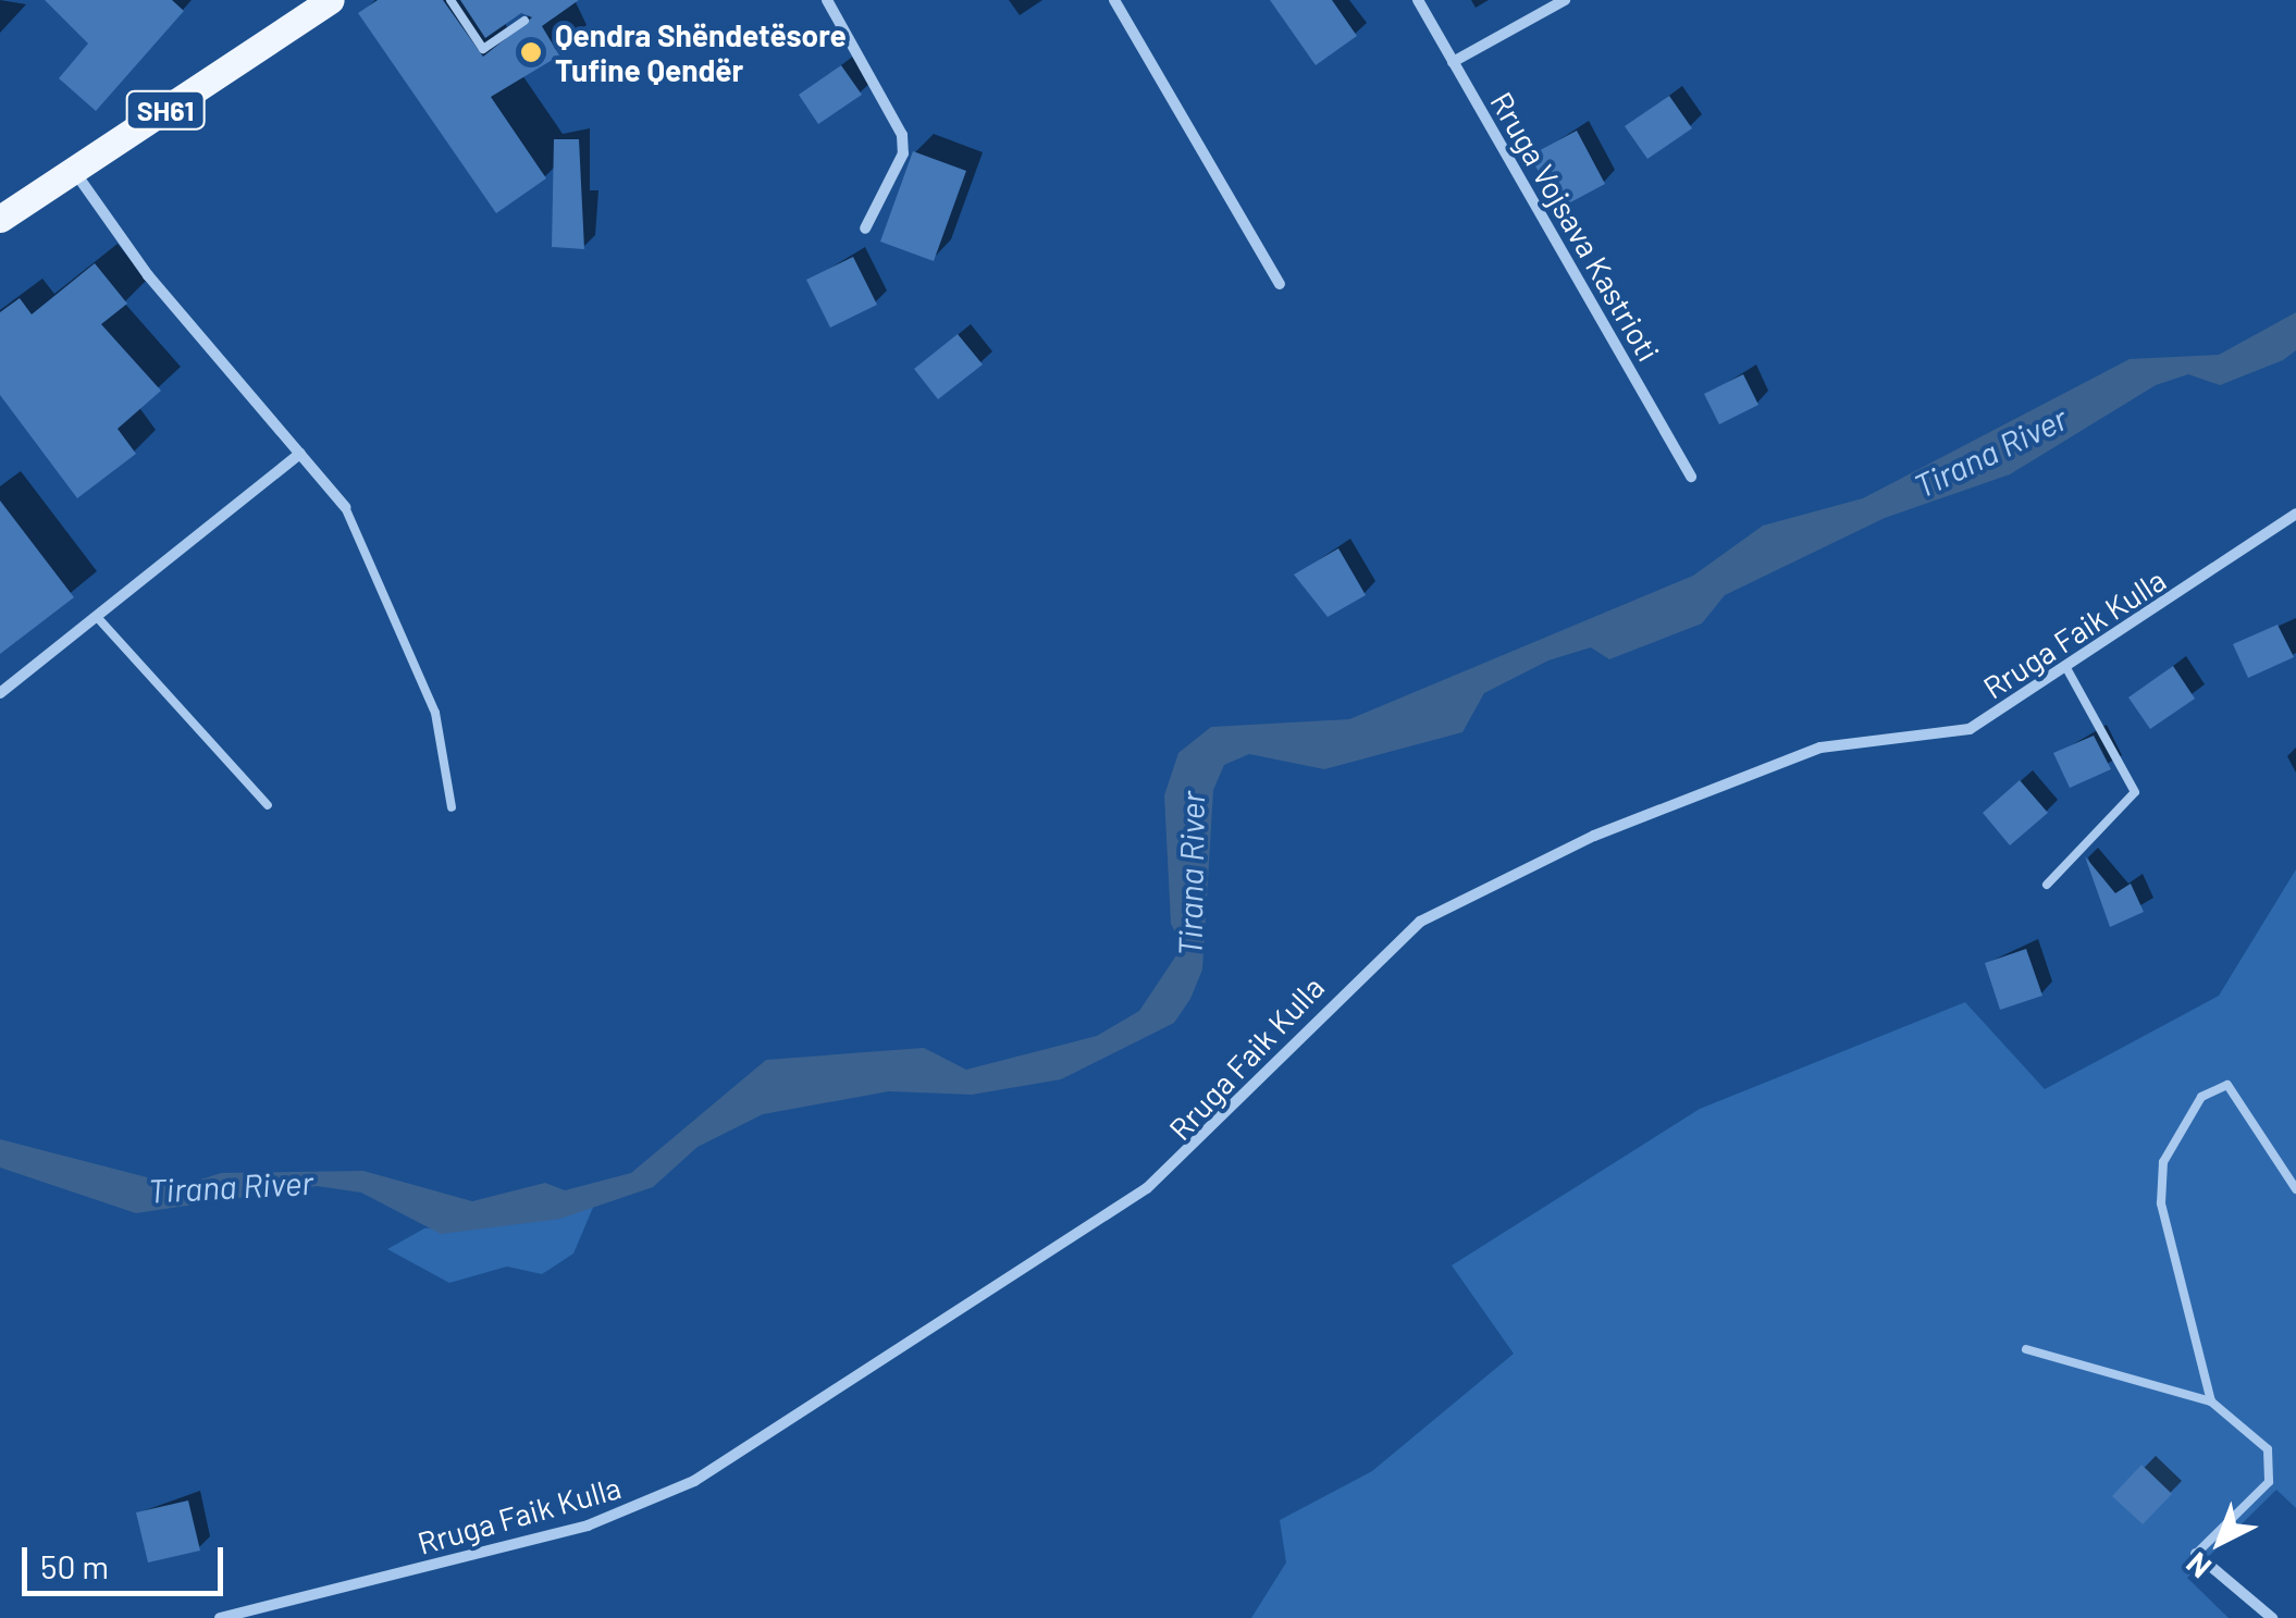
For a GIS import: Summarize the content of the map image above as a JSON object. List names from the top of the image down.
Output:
{
  "streets": {
    "main road": ["SH61"],
    "street": ["Rruga Vojsava Kastrioti", "Rruga Faik Kulla"]
  },
  "water": ["Tirana River"],
  "places": ["Qendra Shëndetësore Tufine Qendër"],
  "scale_bar": "50 m",
  "north": "bottom left"
}
